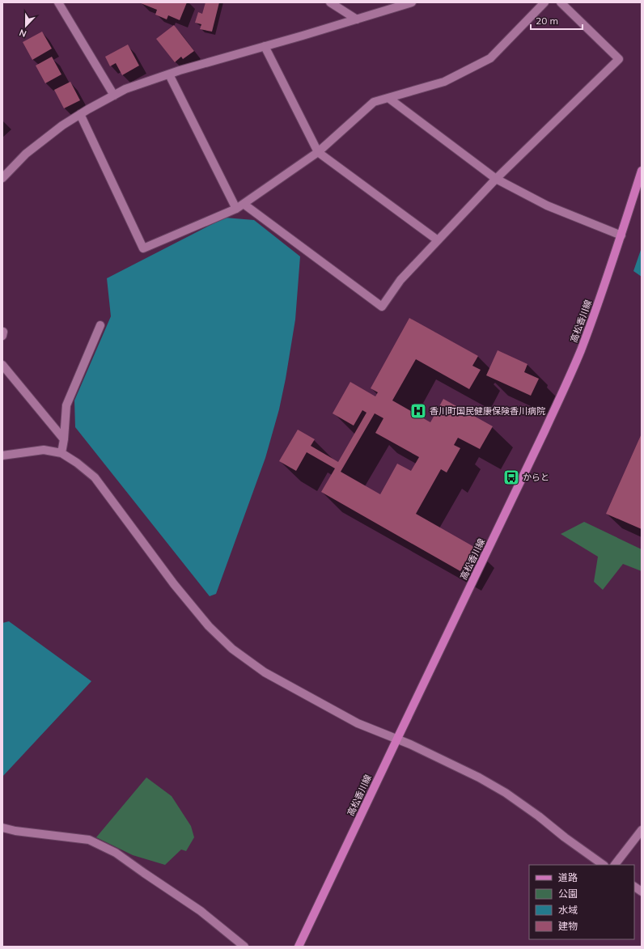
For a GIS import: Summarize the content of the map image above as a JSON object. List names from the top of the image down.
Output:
{
  "streets": {
    "main road": ["高松香川線"]
  },
  "places": {
    "hospital": ["香川町国民健康保険香川病院"],
    "bus stop": ["からと"]
  },
  "legend": [
    "道路",
    "公園",
    "水域",
    "建物"
  ],
  "scale_bar": "20 m",
  "north": "bottom"
}
